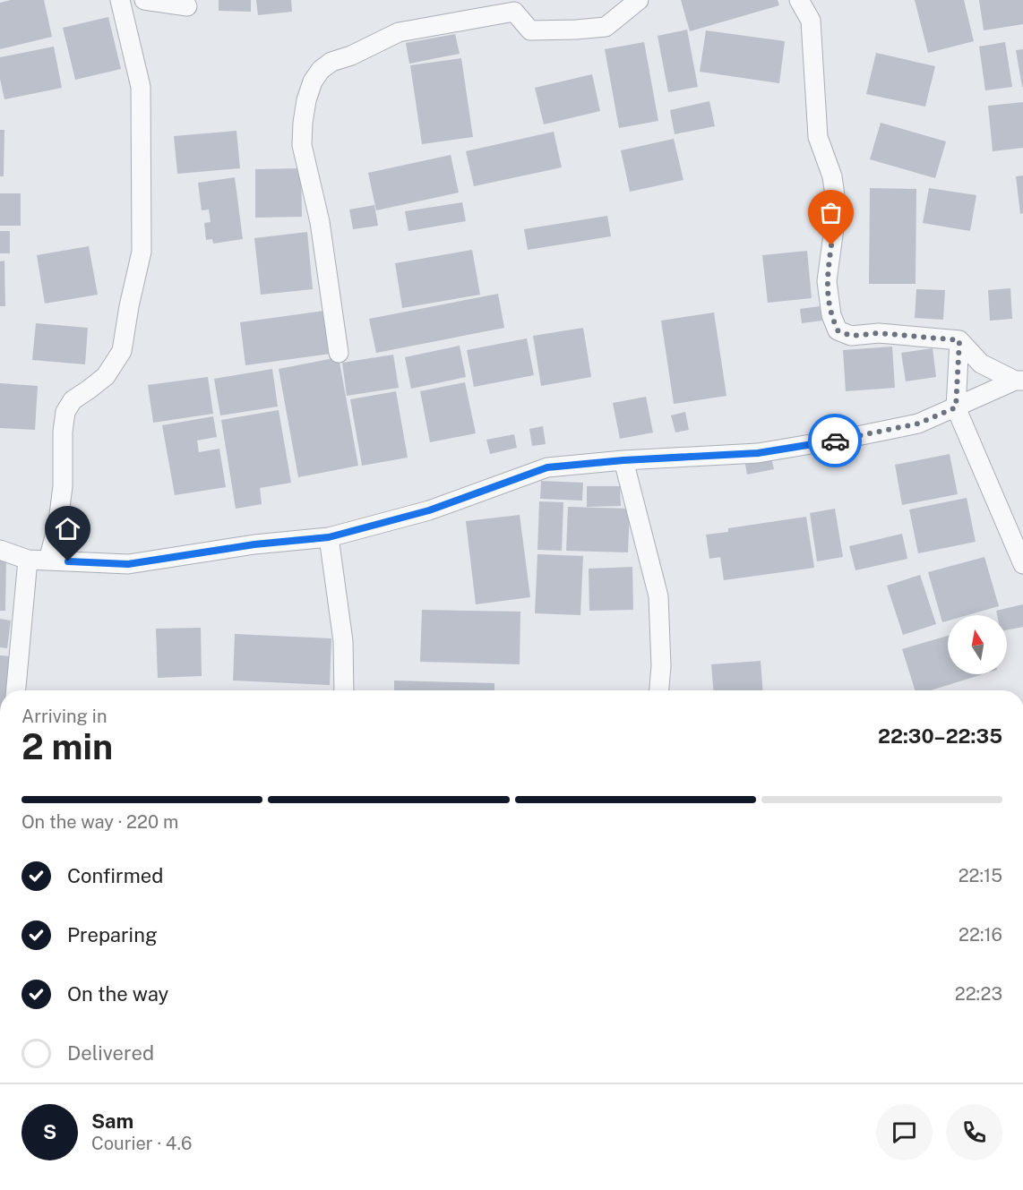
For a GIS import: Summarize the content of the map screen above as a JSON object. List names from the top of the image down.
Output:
{
  "north": "top",
  "page": {
    "heading": ["2 min", "Arriving in", "22:30–22:35"],
    "panel": ["Sam", "Courier · 4.6"],
    "bar": "On the way · 220 m",
    "list": [
      ["Confirmed", "22:15"],
      ["Preparing", "22:16"],
      ["On the way", "22:23"],
      "Delivered"
    ],
    "round": "S"
  }
}
